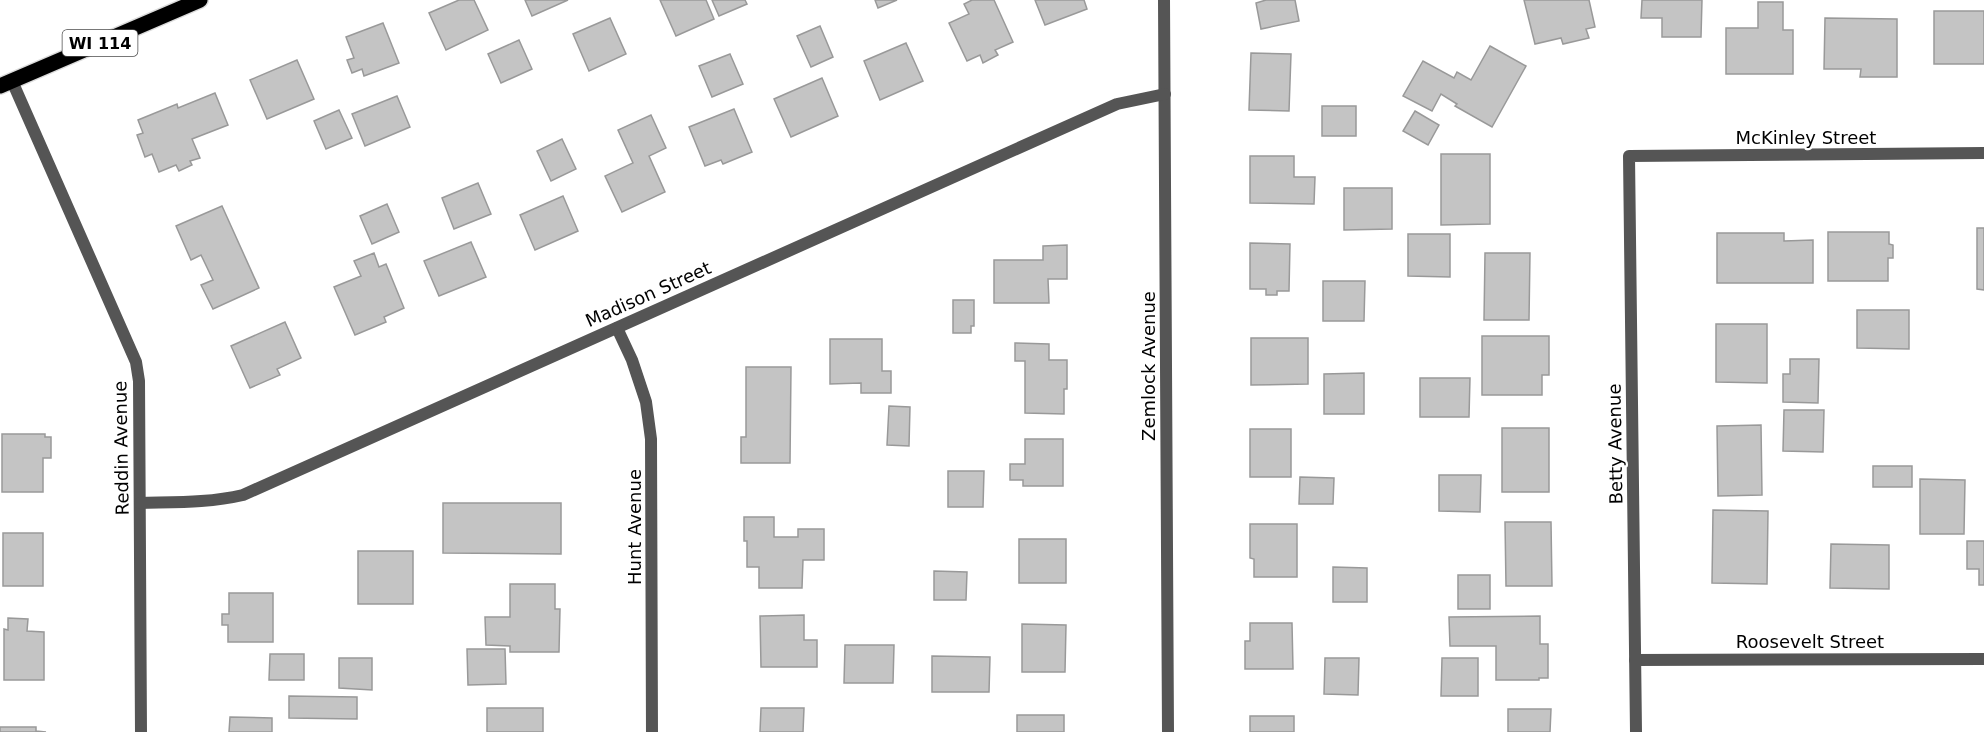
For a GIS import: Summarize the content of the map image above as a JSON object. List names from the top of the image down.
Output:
{
  "streets": {
    "main road": ["WI 114"],
    "street": [
      "McKinley Street",
      "Madison Street",
      "Zemlock Avenue",
      "Betty Avenue",
      "Reddin Avenue",
      "Hunt Avenue",
      "Roosevelt Street"
    ]
  },
  "crossings": [
    ["WI 114", "Reddin Avenue"],
    ["McKinley Street", "Betty Avenue"],
    ["Madison Street", "Zemlock Avenue"],
    ["Madison Street", "Reddin Avenue"],
    ["Madison Street", "Hunt Avenue"],
    ["Betty Avenue", "Roosevelt Street"]
  ]
}
